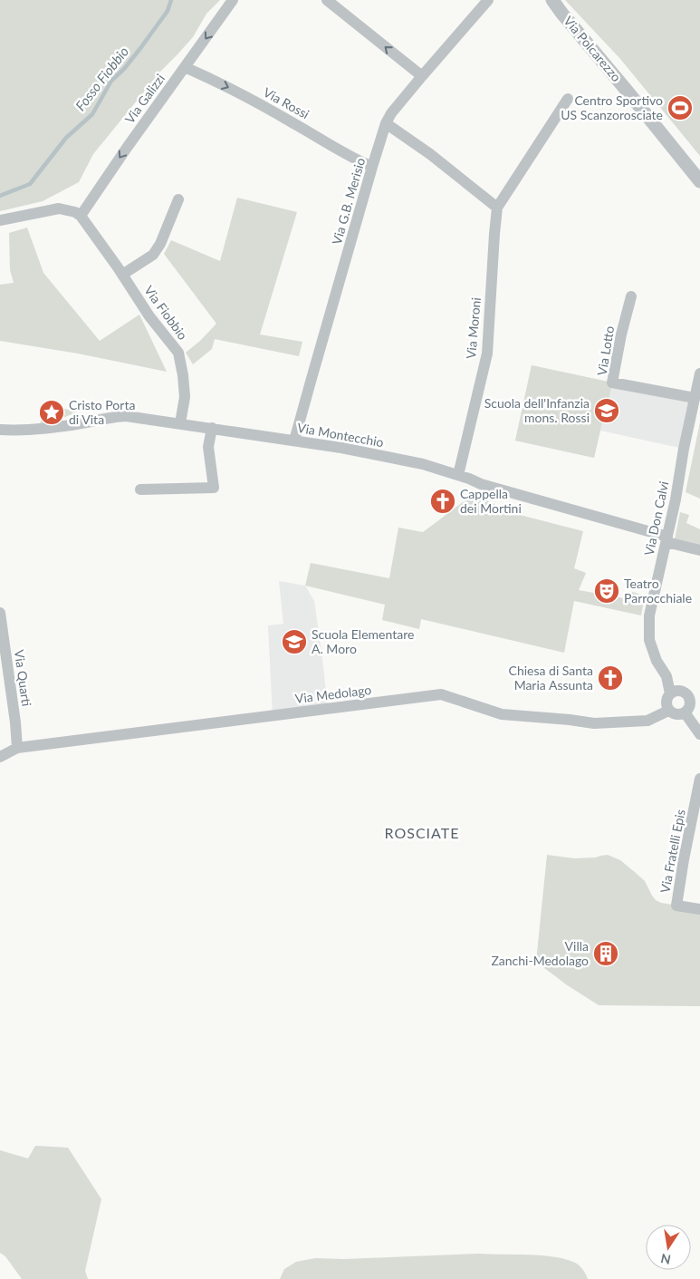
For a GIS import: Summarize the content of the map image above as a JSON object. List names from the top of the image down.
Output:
{
  "streets": {
    "street": [
      "Via Polcarezzo",
      "Via Galizzi",
      "Via Rossi",
      "Via G.B. Merisio",
      "Via Fiobbio",
      "Via Moroni",
      "Via Lotto",
      "Via Montecchio",
      "Via Don Calvi",
      "Via Quarti",
      "Via Medolago",
      "Via Fratelli Epis"
    ]
  },
  "crossings": [
    ["Via Galizzi", "Via Rossi"],
    ["Via Galizzi", "Via Fiobbio"],
    ["Via Rossi", "Via G.B. Merisio"],
    ["Via G.B. Merisio", "Via Montecchio"],
    ["Via Fiobbio", "Via Montecchio"],
    ["Via Moroni", "Via Montecchio"],
    ["Via Lotto", "Via Don Calvi"],
    ["Via Montecchio", "Via Don Calvi"],
    ["Via Don Calvi", "Via Medolago"],
    ["Via Quarti", "Via Medolago"]
  ],
  "one_way": ["Via Galizzi", "Via Rossi"],
  "districts": ["ROSCIATE"],
  "water": ["Fosso Fiobbio"],
  "places": {
    "sports": ["Centro Sportivo US Scanzorosciate"],
    "school or university": ["Scuola dell'Infanzia mons. Rossi", "Scuola Elementare A. Moro"],
    "place": ["Cristo Porta di Vita"],
    "church": ["Cappella dei Mortini", "Chiesa di Santa Maria Assunta"],
    "theatre": ["Teatro Parrocchiale"],
    "building": ["Villa Zanchi-Medolago"]
  },
  "north": "bottom"
}
